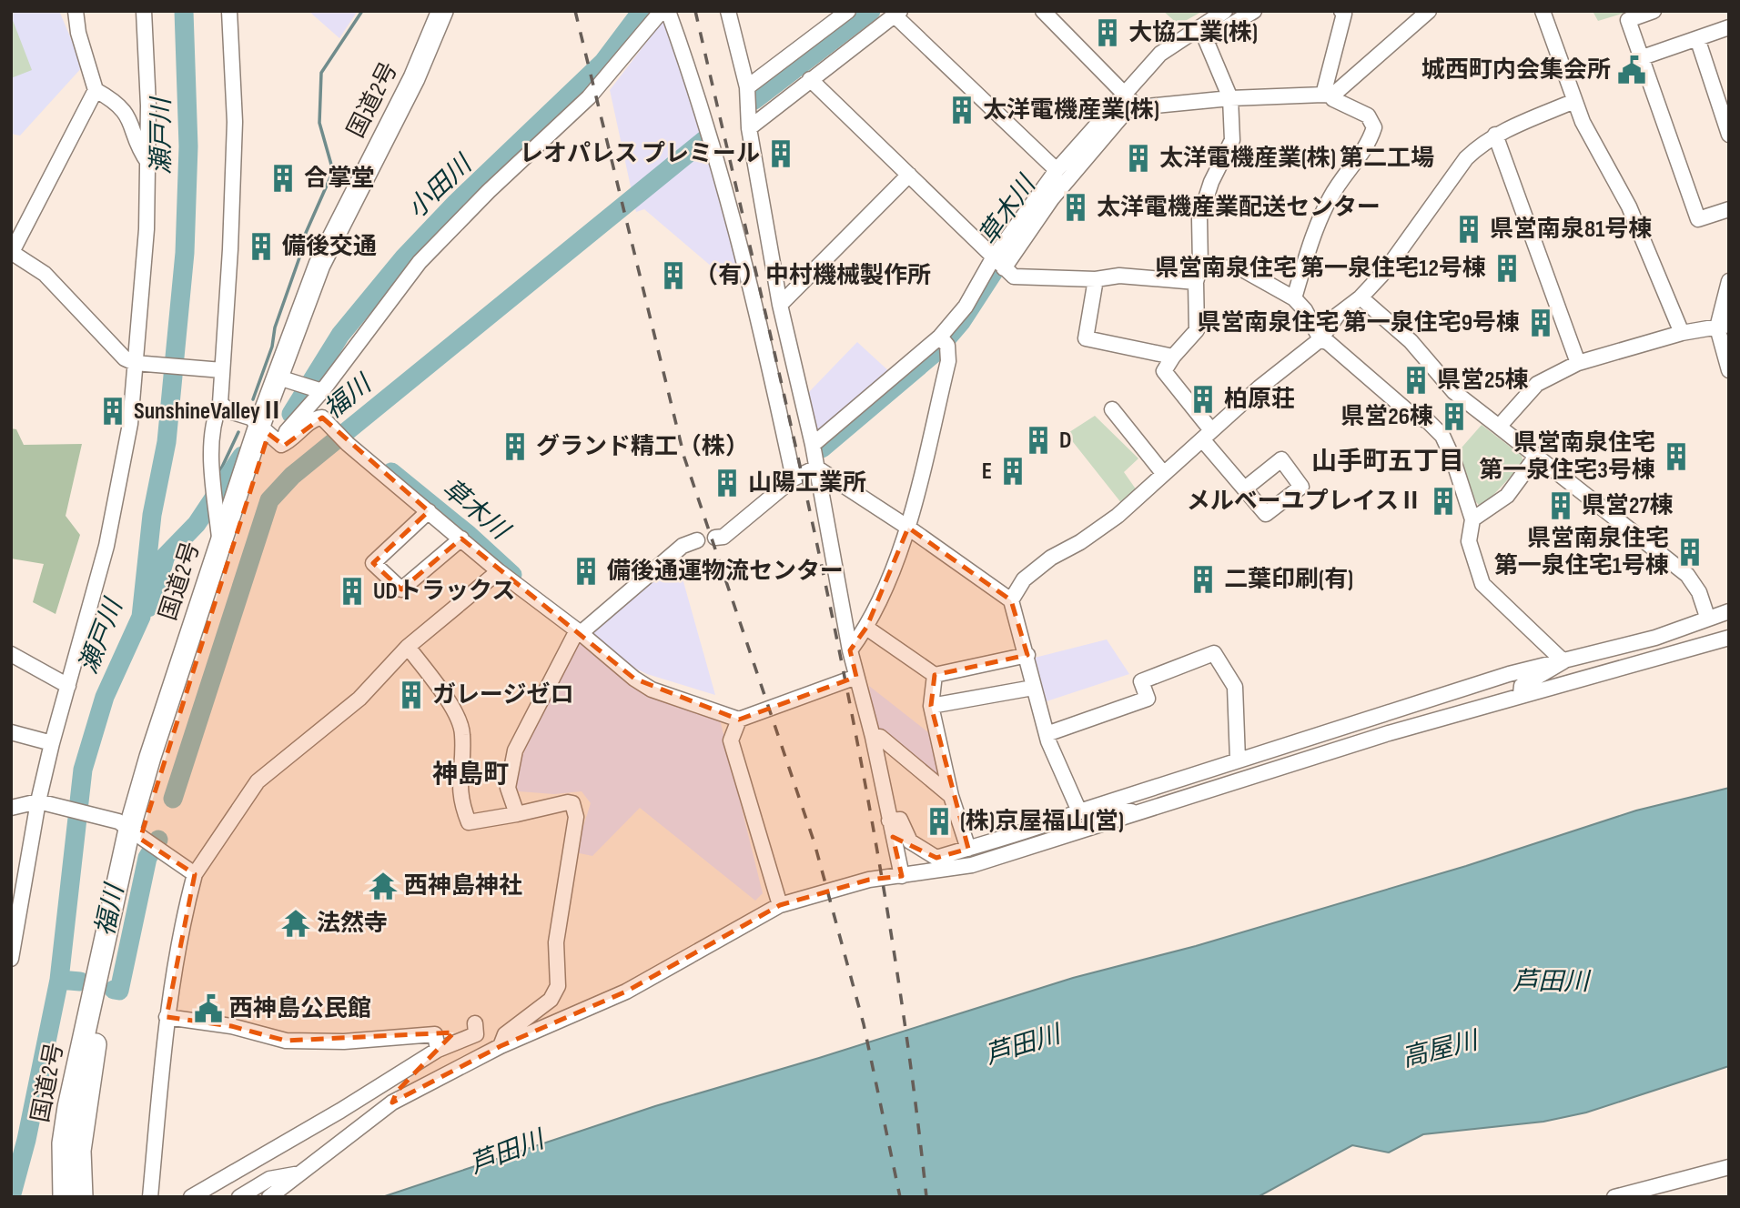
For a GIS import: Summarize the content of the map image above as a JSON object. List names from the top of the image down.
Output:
{
  "streets": {
    "highway": ["国道2号"]
  },
  "districts": ["山手町五丁目", "神島町"],
  "water": [
    "瀬戸川",
    "小田川",
    "草木川",
    "福川",
    "芦田川",
    "高屋川"
  ],
  "places": {
    "building": [
      "大協工業(株)",
      "太洋電機産業(株)",
      "レオパレス プレミール",
      "太洋電機産業(株) 第二工場",
      "合掌堂",
      "太洋電機産業配送センター",
      "県営南泉81号棟",
      "備後交通",
      "県営南泉住宅 第一泉住宅12号棟",
      "（有）中村機械製作所",
      "県営南泉住宅 第一泉住宅9号棟",
      "県営25棟",
      "柏原荘",
      "SunshineValleyⅡ",
      "県営26棟",
      "D",
      "グランド精工（株）",
      "県営南泉住宅 第一泉住宅3号棟",
      "E",
      "山陽工業所",
      "メルベーユプレイスⅡ",
      "県営27棟",
      "県営南泉住宅 第一泉住宅1号棟",
      "備後通運物流センター",
      "二葉印刷(有)",
      "UDトラックス",
      "ガレージゼロ",
      "(株)京屋福山(営)"
    ],
    "public building": ["城西町内会集会所", "西神島公民館"],
    "temple": ["西神島神社", "法然寺"]
  }
}
